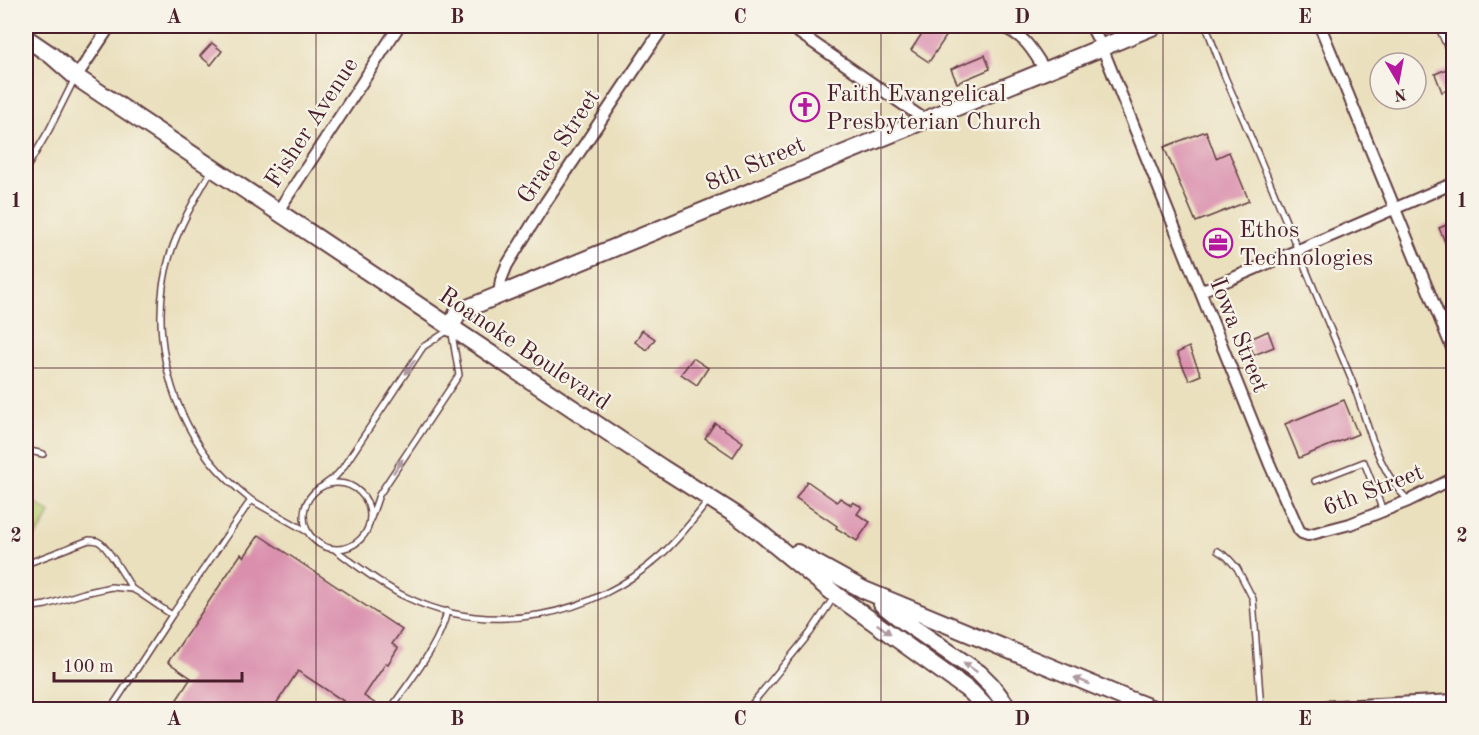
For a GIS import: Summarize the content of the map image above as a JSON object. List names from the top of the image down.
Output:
{
  "streets": {
    "main road": ["8th Street", "Roanoke Boulevard"],
    "street": [
      "Fisher Avenue",
      "Grace Street",
      "Iowa Street",
      "6th Street"
    ]
  },
  "crossings": [
    ["Fisher Avenue", "Roanoke Boulevard"],
    ["Grace Street", "8th Street"],
    ["8th Street", "Iowa Street"],
    ["8th Street", "Roanoke Boulevard"],
    ["Iowa Street", "6th Street"]
  ],
  "places": {
    "church": ["Faith Evangelical Presbyterian Church"],
    "office": ["Ethos Technologies"]
  },
  "scale_bar": "100 m",
  "north": "bottom",
  "grid": {
    "columns": [
      "A",
      "B",
      "C",
      "D",
      "E"
    ],
    "rows": ["1", "2"]
  }
}
